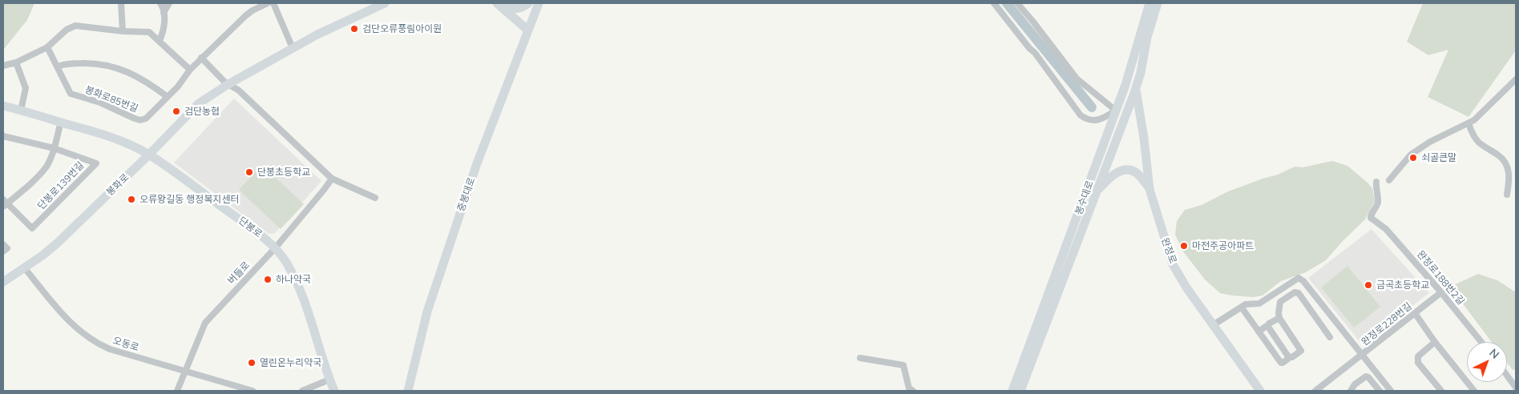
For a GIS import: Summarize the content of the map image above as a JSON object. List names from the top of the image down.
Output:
{
  "streets": {
    "main road": [
      "봉화로",
      "중봉대로",
      "봉수대로",
      "단봉로",
      "완정로"
    ],
    "street": [
      "봉화로85번길",
      "단봉로139번길",
      "버들로",
      "완정로188번2길",
      "완정로228번길",
      "오동로"
    ]
  },
  "crossings": [
    ["봉화로", "단봉로"],
    ["봉화로", "오동로"],
    ["단봉로139번길", "단봉로"],
    ["봉수대로", "완정로"],
    ["단봉로", "버들로"],
    ["버들로", "오동로"],
    ["완정로188번2길", "완정로228번길"]
  ],
  "places": [
    "검단오류풍림아이원",
    "검단농협",
    "쇠골큰말",
    "단봉초등학교",
    "오류왕길동 행정복지센터",
    "마전주공아파트",
    "하나약국",
    "금곡초등학교",
    "열린온누리약국"
  ],
  "north": "top right"
}
